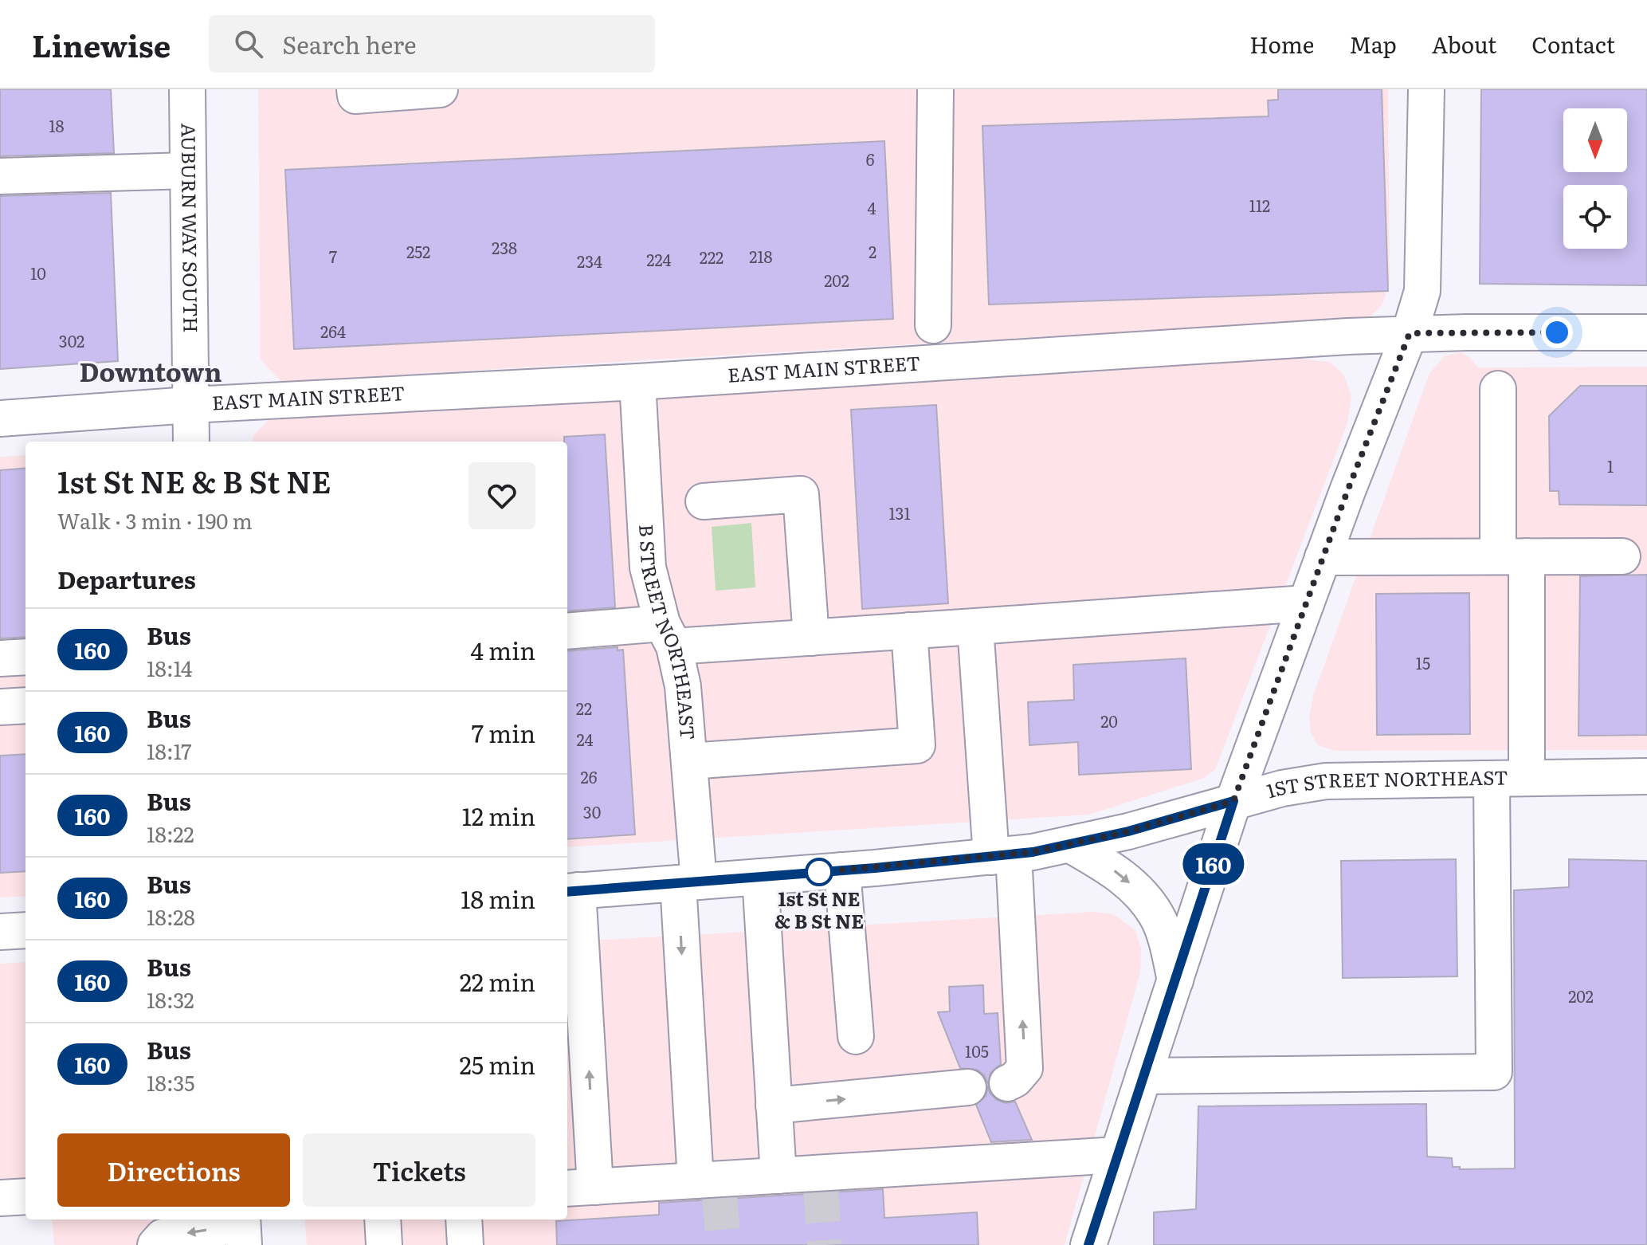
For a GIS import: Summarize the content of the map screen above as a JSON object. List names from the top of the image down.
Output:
{
  "streets": {
    "main road": [
      "AUBURN WAY SOUTH",
      "EAST MAIN STREET",
      "B STREET NORTHEAST",
      "1ST STREET NORTHEAST"
    ]
  },
  "crossings": [
    ["AUBURN WAY SOUTH", "EAST MAIN STREET"],
    ["EAST MAIN STREET", "B STREET NORTHEAST"],
    ["B STREET NORTHEAST", "1ST STREET NORTHEAST"]
  ],
  "districts": ["Downtown"],
  "places": ["1st St NE & B St NE"],
  "lines": ["bus line 160"],
  "house_numbers": [
    "18",
    "6",
    "112",
    "4",
    "238",
    "252",
    "2",
    "7",
    "218",
    "222",
    "224",
    "234",
    "10",
    "202",
    "264",
    "302",
    "1",
    "131",
    "15",
    "22",
    "20",
    "24",
    "26",
    "30",
    "202",
    "105"
  ],
  "north": "bottom",
  "page": {
    "header": "Linewise",
    "search": "Search here",
    "nav": [
      "Home",
      "Map",
      "About",
      "Contact"
    ],
    "on_map": "160",
    "heading": [
      ["1st St NE & B St NE", "Walk · 3 min · 190 m"],
      "Departures"
    ],
    "list": [
      {
        "mark": "160",
        "name": "Bus",
        "note": "18:14",
        "value": "4 min"
      },
      {
        "mark": "160",
        "name": "Bus",
        "note": "18:17",
        "value": "7 min"
      },
      {
        "mark": "160",
        "name": "Bus",
        "note": "18:22",
        "value": "12 min"
      },
      {
        "mark": "160",
        "name": "Bus",
        "note": "18:28",
        "value": "18 min"
      },
      {
        "mark": "160",
        "name": "Bus",
        "note": "18:32",
        "value": "22 min"
      },
      {
        "mark": "160",
        "name": "Bus",
        "note": "18:35",
        "value": "25 min"
      }
    ],
    "buttons": ["Directions", "Tickets"]
  }
}
